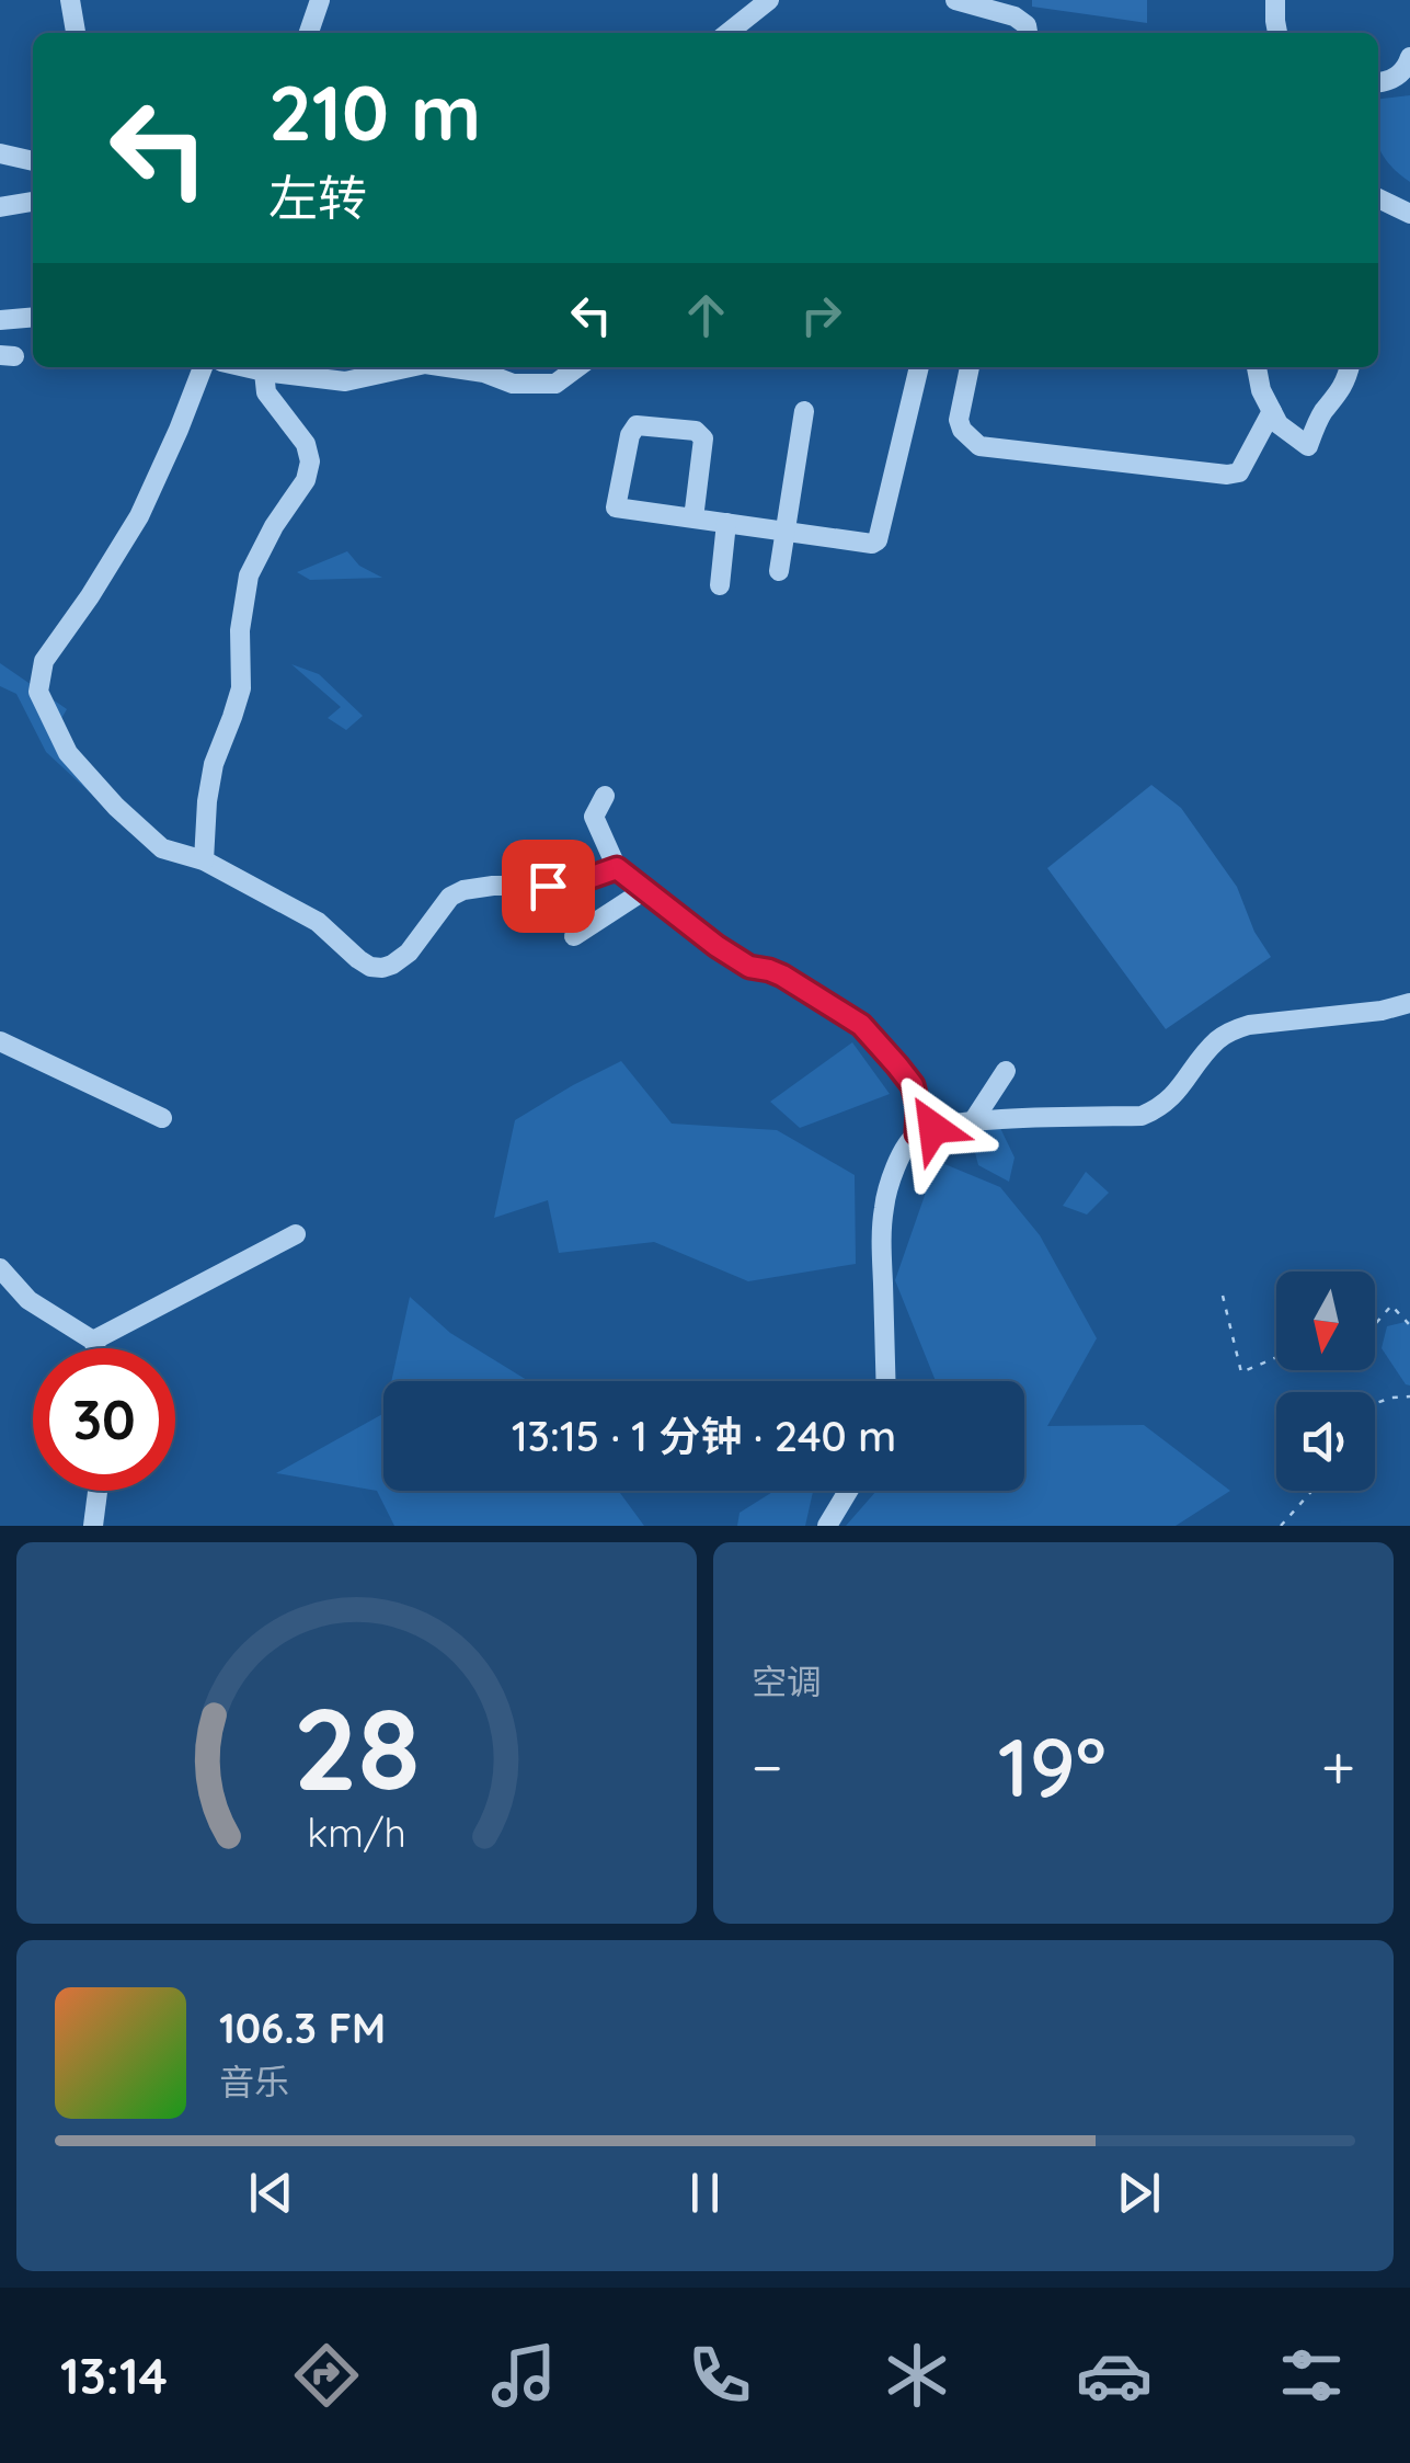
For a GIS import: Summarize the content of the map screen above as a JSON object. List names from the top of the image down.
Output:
{
  "north": "bottom",
  "page": {
    "turn": ["210 m", "左转"],
    "limit": "30",
    "trip": "13:15 · 1 分钟 · 240 m",
    "tile": "空调",
    "heat": ["−", "19°", "+"],
    "song": ["106.3 FM", "音乐"],
    "tabs": "13:14",
    "gauge": ["28", "km/h"]
  }
}
